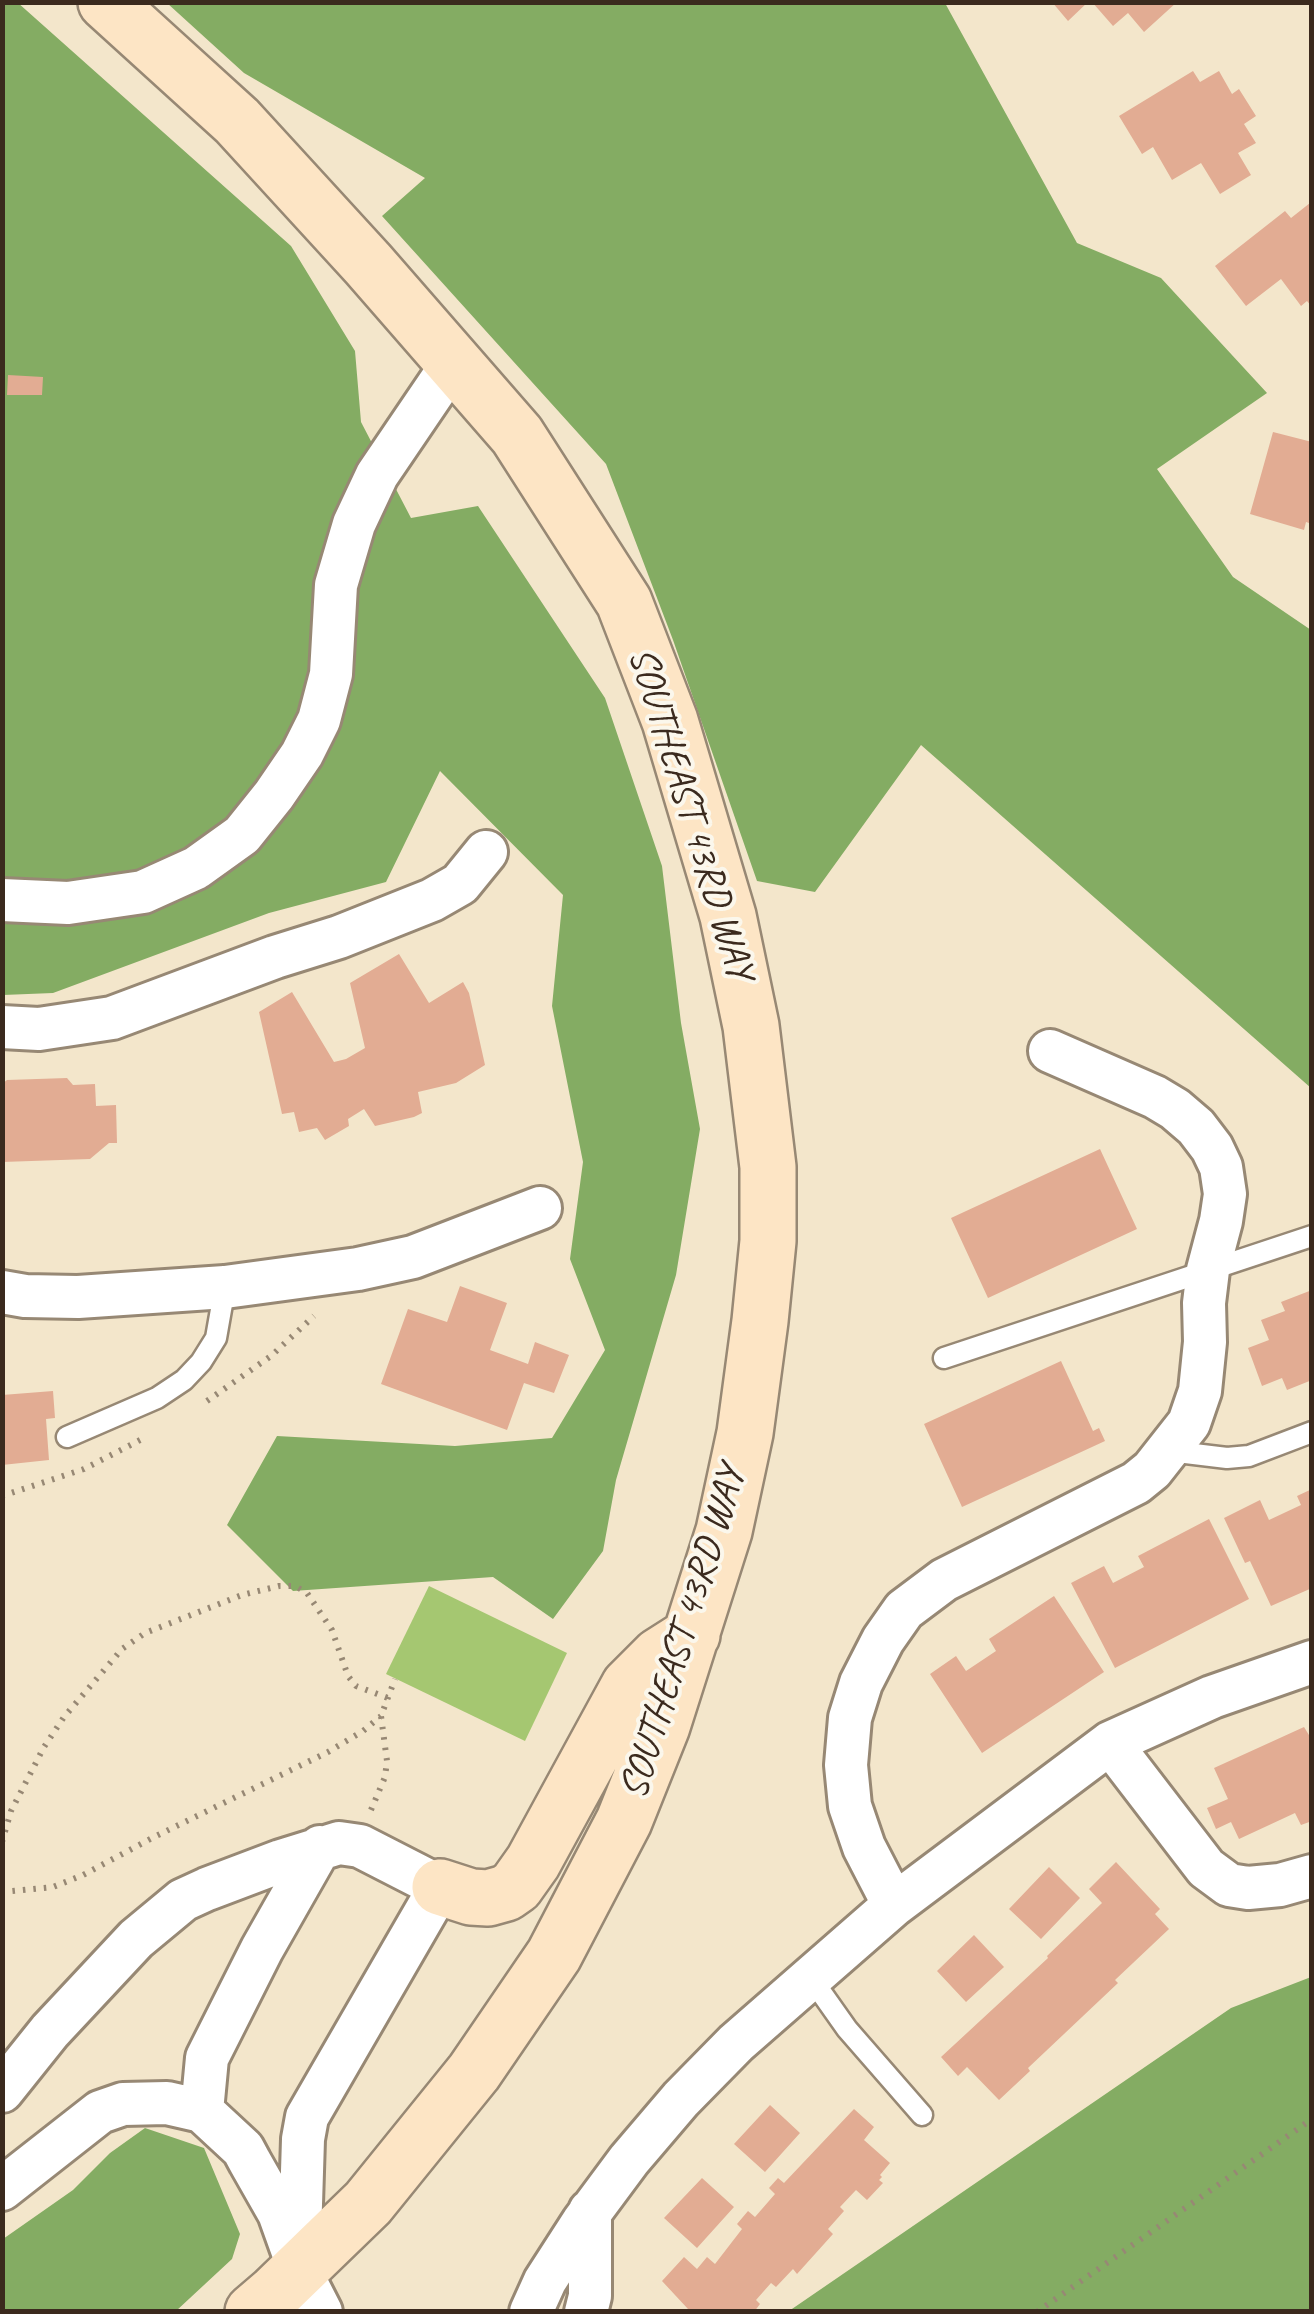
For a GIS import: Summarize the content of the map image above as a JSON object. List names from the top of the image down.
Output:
{
  "streets": {
    "main road": ["SOUTHEAST 43RD WAY"]
  }
}
